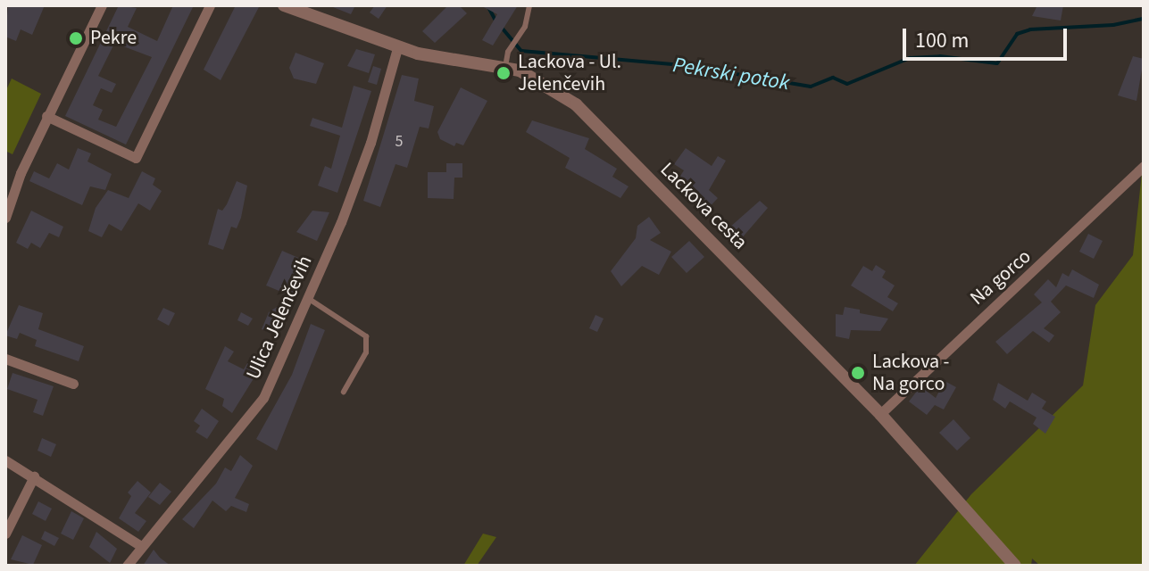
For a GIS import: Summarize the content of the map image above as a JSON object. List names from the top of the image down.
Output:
{
  "streets": {
    "street": ["Lackova cesta", "Na gorco", "Ulica Jelenčevih"]
  },
  "crossings": [
    ["Lackova cesta", "Na gorco"],
    ["Lackova cesta", "Ulica Jelenčevih"]
  ],
  "water": ["Pekrski potok"],
  "places": ["Pekre", "Lackova - Ul. Jelenčevih", "Lackova - Na gorco"],
  "house_numbers": ["5"],
  "scale_bar": "100 m"
}
